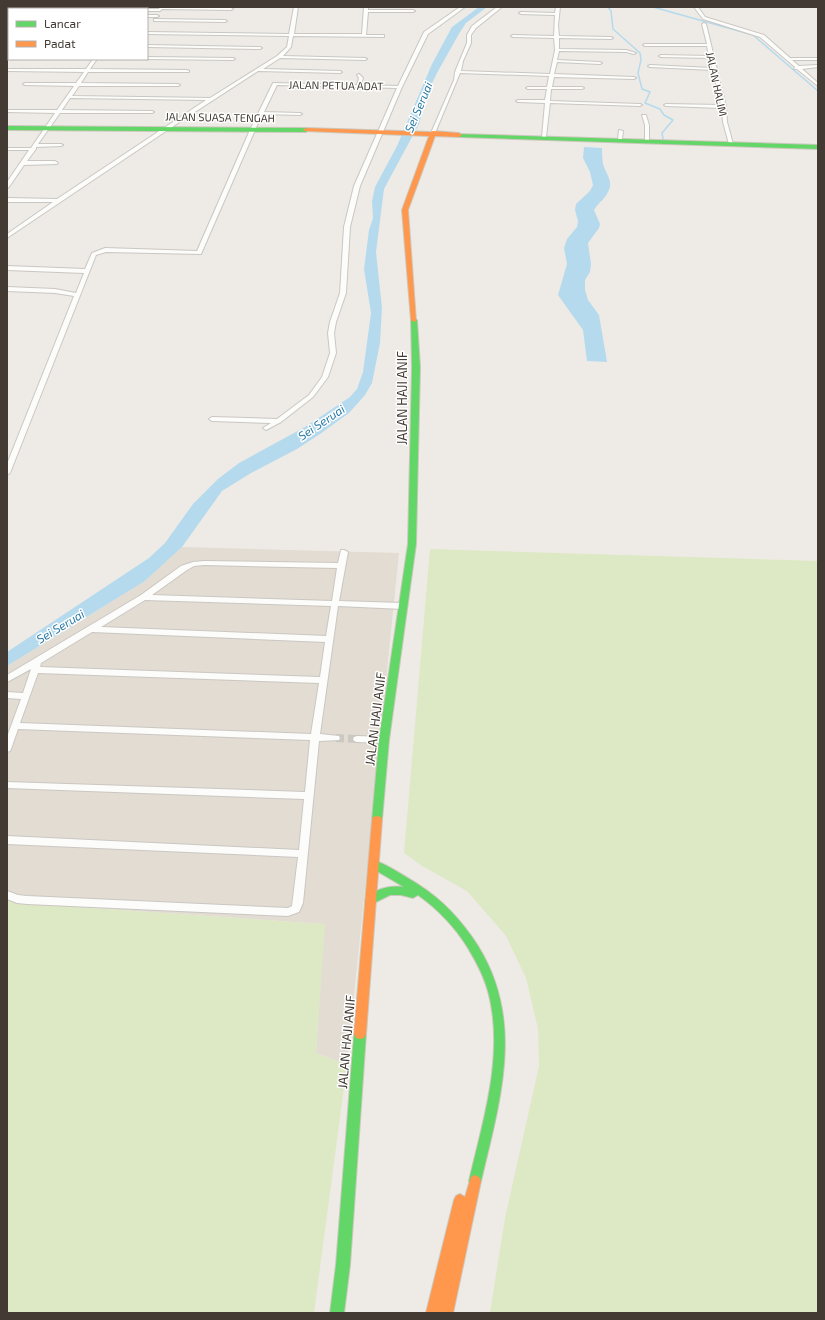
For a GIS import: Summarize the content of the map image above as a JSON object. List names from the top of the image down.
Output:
{
  "streets": {
    "main road": ["JALAN SUASA TENGAH", "JALAN HAJI ANIF"],
    "street": ["JALAN HALIM", "JALAN PETUA ADAT"]
  },
  "crossings": [
    ["JALAN HALIM", "JALAN SUASA TENGAH"],
    ["JALAN PETUA ADAT", "JALAN SUASA TENGAH"],
    ["JALAN SUASA TENGAH", "JALAN HAJI ANIF"]
  ],
  "water": ["Sei Seruai"],
  "legend": ["Lancar", "Padat"]
}
